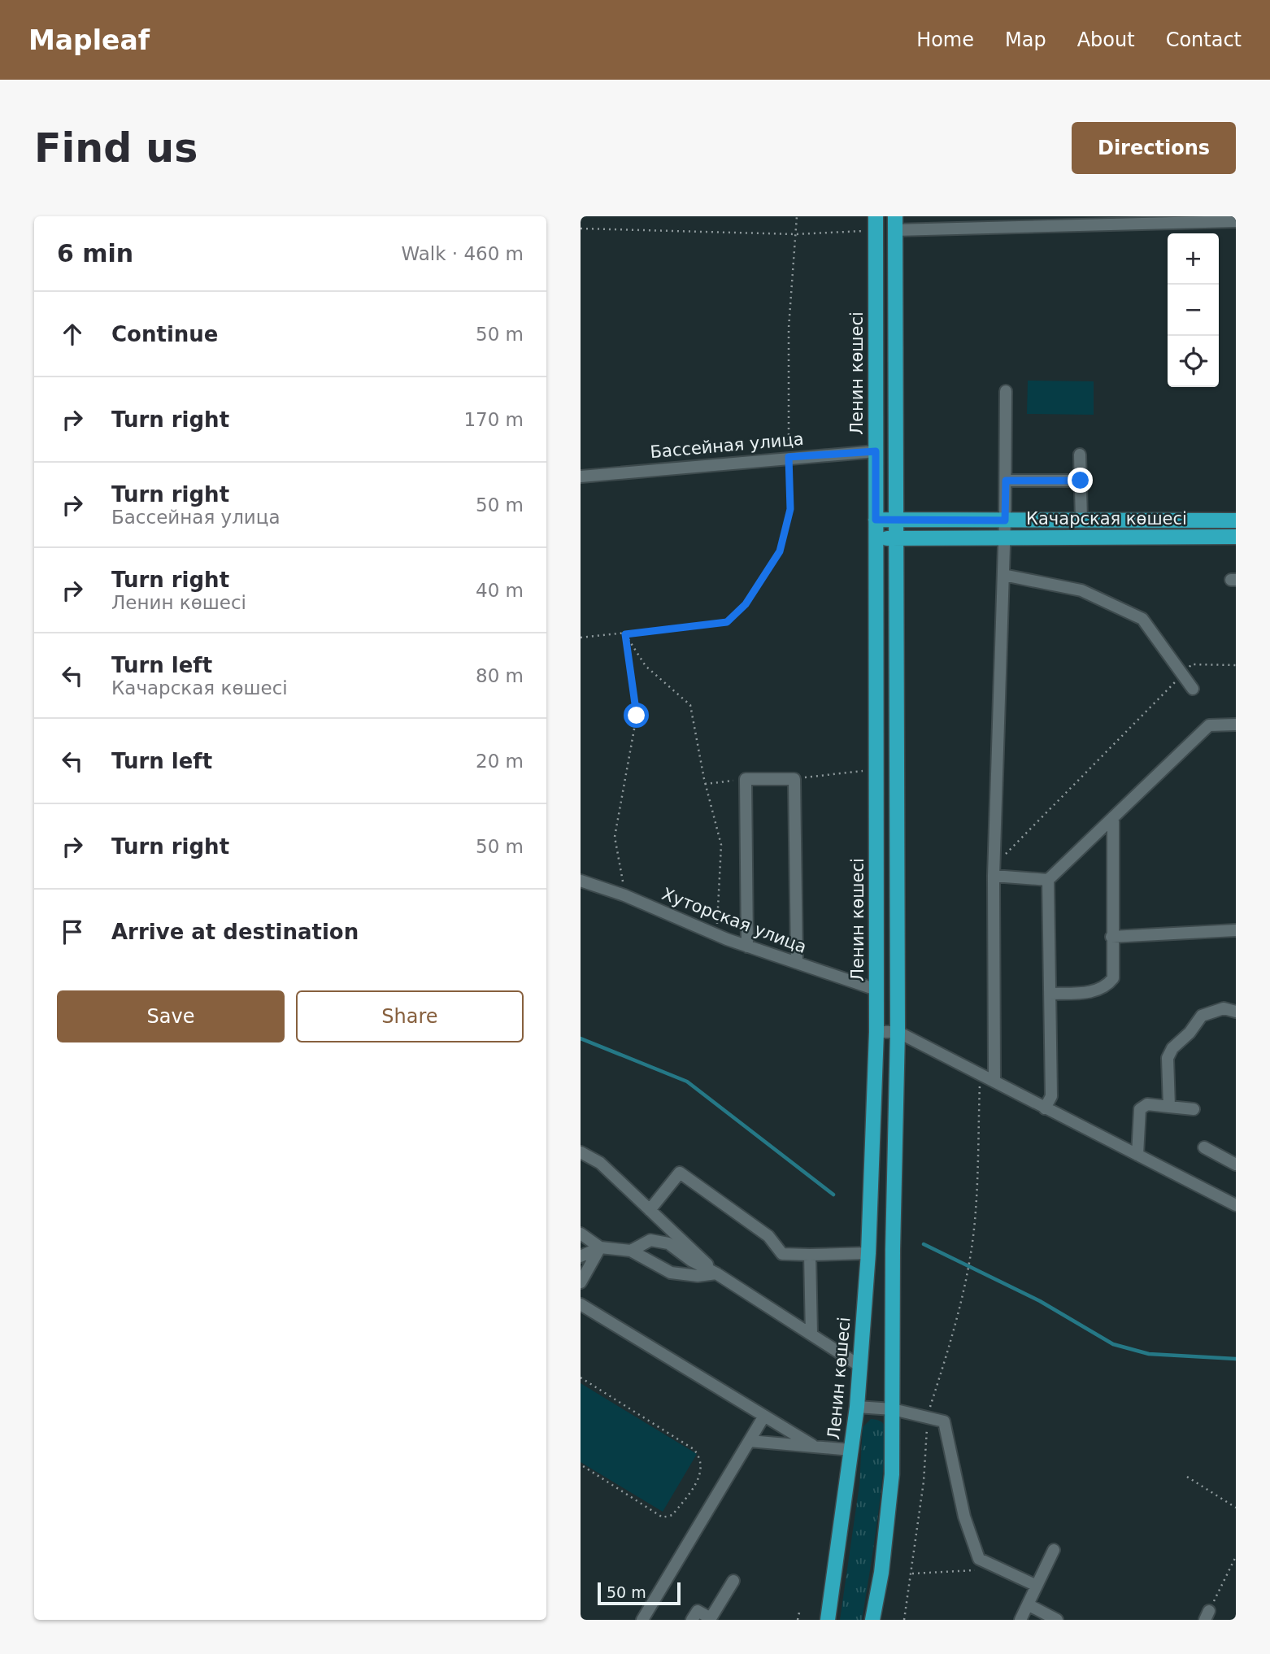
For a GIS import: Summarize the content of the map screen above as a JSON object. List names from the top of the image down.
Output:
{
  "streets": {
    "main road": ["Ленин көшесі", "Качарская көшесі"],
    "street": ["Бассейная улица", "Хуторская улица"]
  },
  "crossings": [
    ["Ленин көшесі", "Бассейная улица"],
    ["Ленин көшесі", "Качарская көшесі"],
    ["Ленин көшесі", "Хуторская улица"]
  ],
  "scale_bar": "50 m",
  "page": {
    "header": "Mapleaf",
    "nav": [
      "Home",
      "Map",
      "About",
      "Contact"
    ],
    "buttons": [
      "Directions",
      ["Save", "Share"]
    ],
    "title": "Find us",
    "heading": ["6 min", "Walk · 460 m"],
    "map_buttons": ["+", "−"],
    "list": [
      ["Continue", "50 m"],
      ["Turn right", "170 m"],
      ["Turn right", "Бассейная улица", "50 m"],
      ["Turn right", "Ленин көшесі", "40 m"],
      ["Turn left", "Качарская көшесі", "80 m"],
      ["Turn left", "20 m"],
      ["Turn right", "50 m"],
      "Arrive at destination"
    ],
    "scale": "50 m"
  }
}
